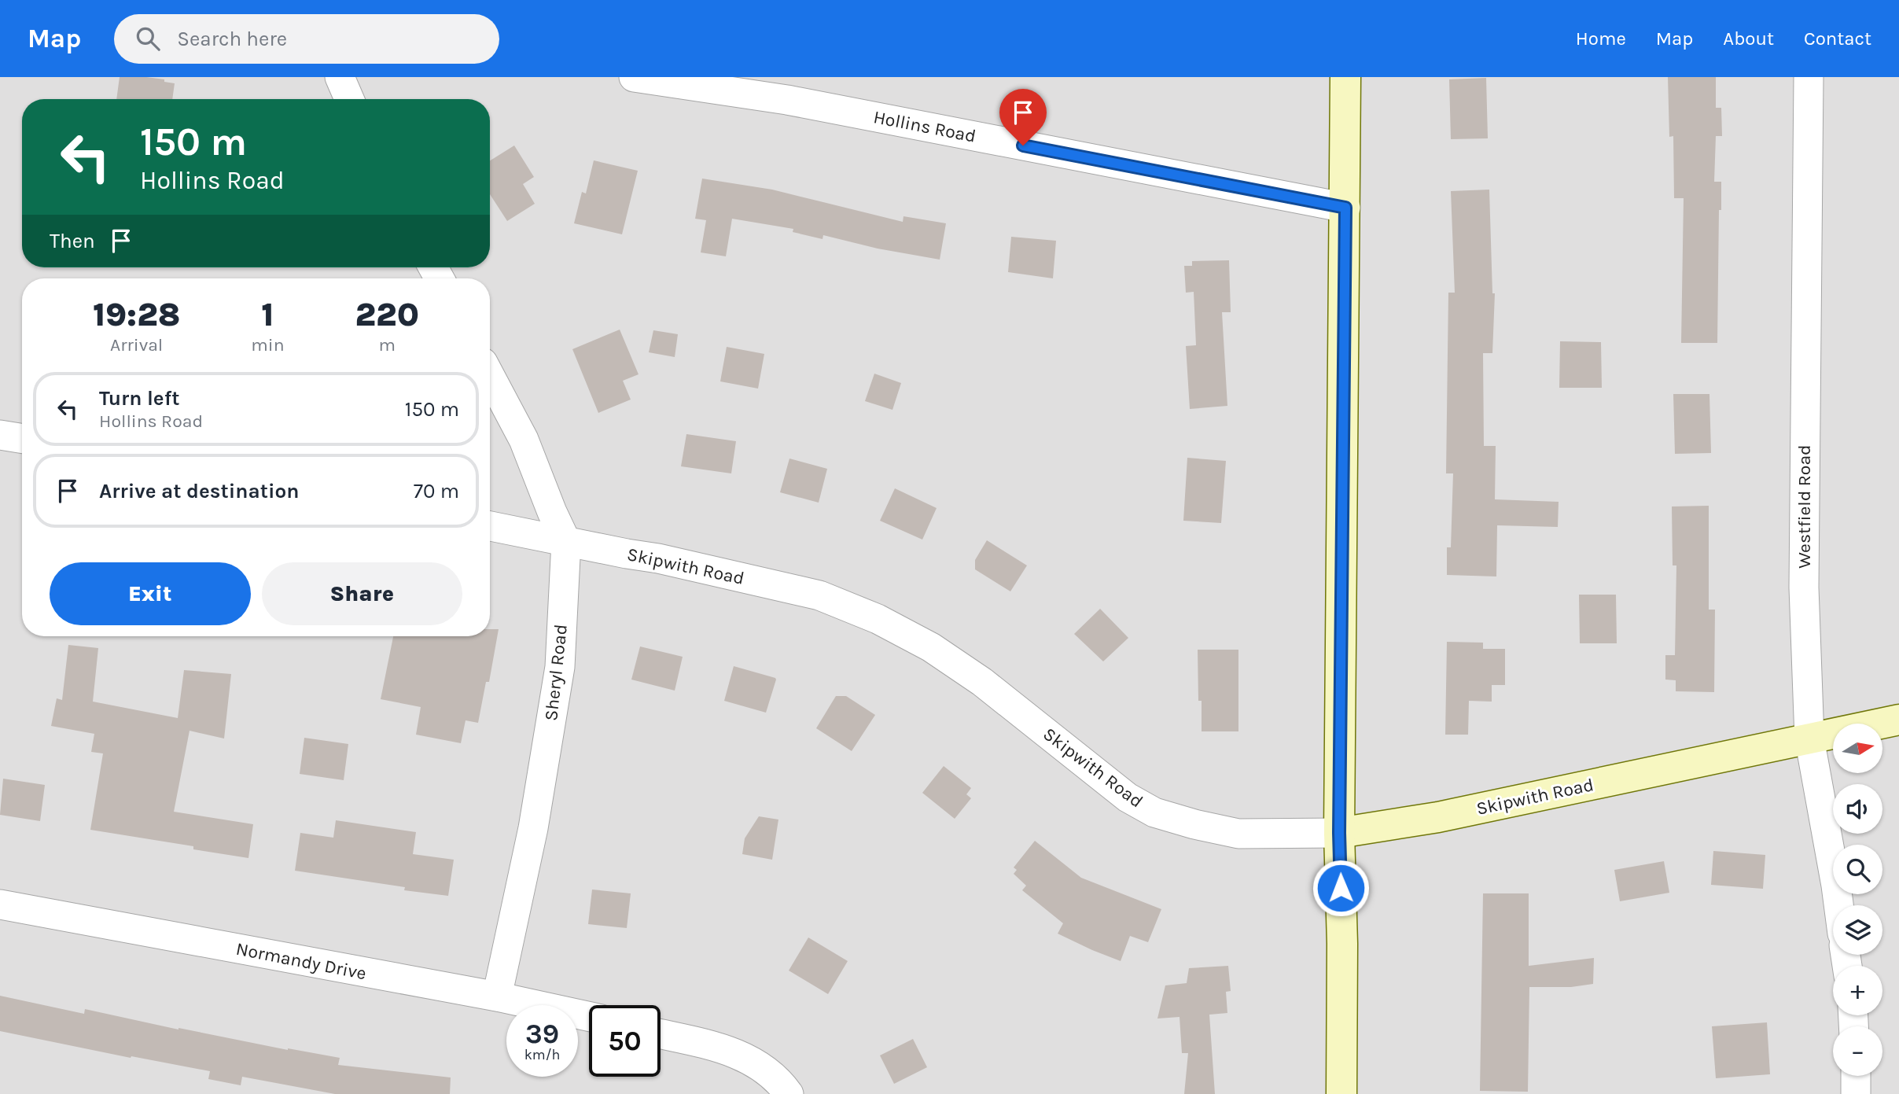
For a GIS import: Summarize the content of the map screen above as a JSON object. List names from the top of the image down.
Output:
{
  "streets": {
    "main road": ["Skipwith Road"],
    "street": [
      "Hollins Road",
      "Westfield Road",
      "Sheryl Road",
      "Normandy Drive"
    ]
  },
  "crossings": [
    ["Westfield Road", "Skipwith Road"],
    ["Skipwith Road", "Sheryl Road"],
    ["Sheryl Road", "Normandy Drive"]
  ],
  "north": "right",
  "page": {
    "header": "Map",
    "search": "Search here",
    "nav": [
      "Home",
      "Map",
      "About",
      "Contact"
    ],
    "turn": ["150 m", "Hollins Road"],
    "then": "Then",
    "eta": [
      "19:28",
      "Arrival",
      "1",
      "min",
      "220",
      "m"
    ],
    "list": [
      {
        "name": "Turn left",
        "note": "Hollins Road",
        "value": "150 m"
      },
      {
        "name": "Arrive at destination",
        "value": "70 m"
      }
    ],
    "buttons": ["Exit", "Share"],
    "map_buttons": ["+", "−"],
    "speed": "39 km/h",
    "limit": "50"
  }
}
